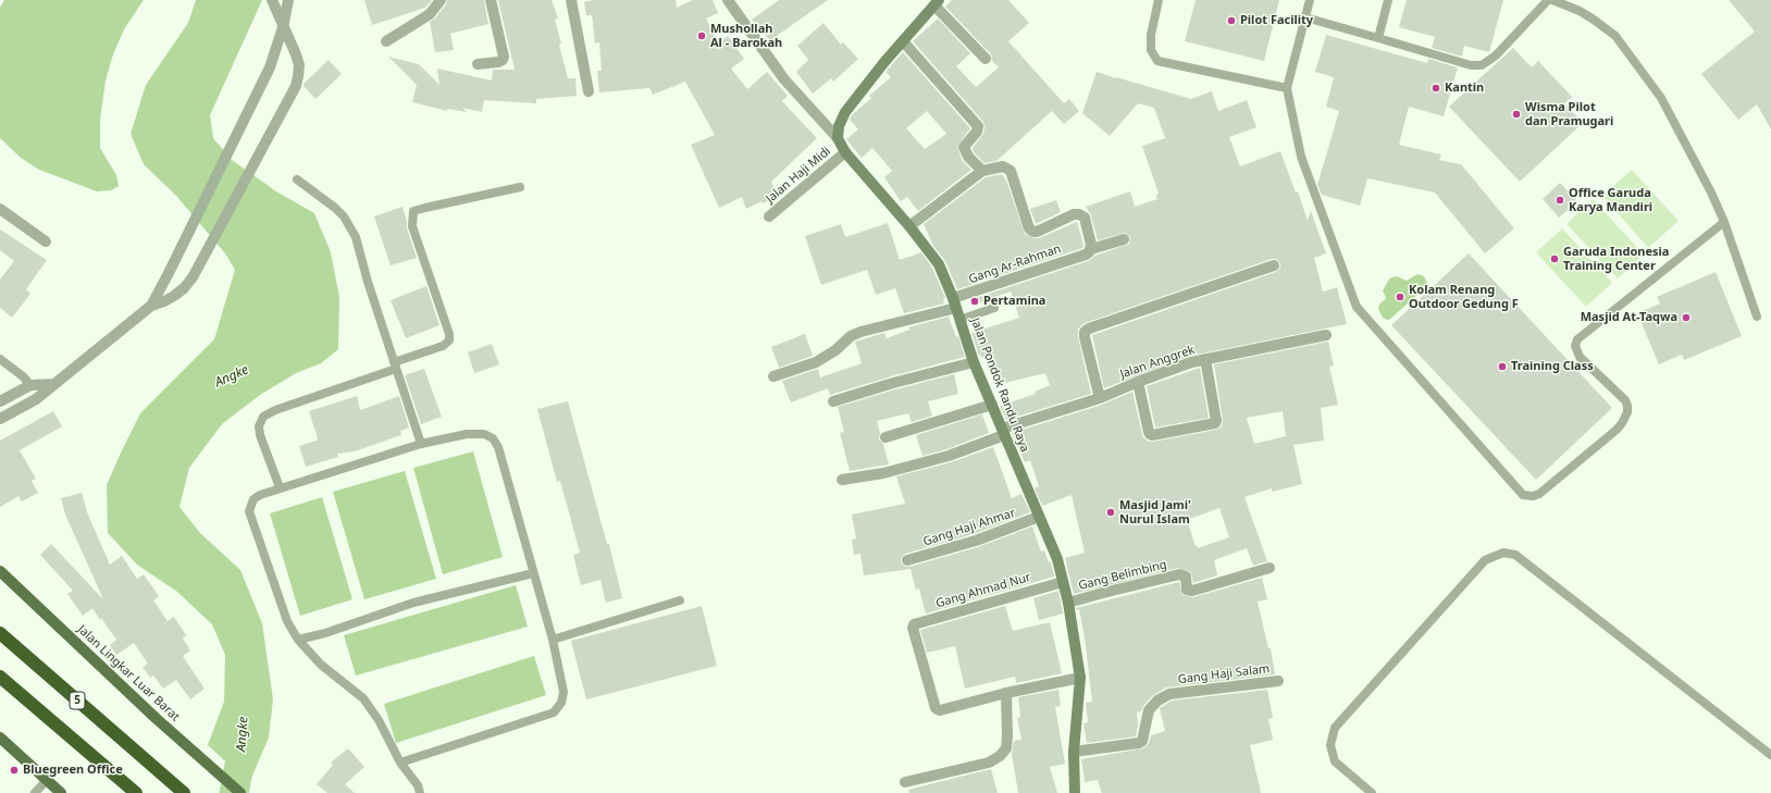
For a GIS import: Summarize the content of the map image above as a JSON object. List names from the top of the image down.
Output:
{
  "streets": {
    "highway": ["5"],
    "main road": ["Jalan Pondok Randu Raya", "Jalan Lingkar Luar Barat"],
    "street": [
      "Jalan Haji Midi",
      "Gang Ar-Rahman",
      "Jalan Anggrek",
      "Gang Haji Ahmar",
      "Gang Belimbing",
      "Gang Ahmad Nur",
      "Gang Haji Salam"
    ]
  },
  "crossings": [
    ["Jalan Haji Midi", "Jalan Pondok Randu Raya"],
    ["Gang Ar-Rahman", "Jalan Pondok Randu Raya"],
    ["Jalan Anggrek", "Jalan Pondok Randu Raya"],
    ["Jalan Pondok Randu Raya", "Gang Haji Ahmar"],
    ["Jalan Pondok Randu Raya", "Gang Belimbing"],
    ["Jalan Pondok Randu Raya", "Gang Ahmad Nur"],
    ["Jalan Pondok Randu Raya", "Gang Haji Salam"]
  ],
  "water": ["Angke"],
  "places": [
    "Pilot Facility",
    "Mushollah Al - Barokah",
    "Kantin",
    "Wisma Pilot dan Pramugari",
    "Office Garuda Karya Mandiri",
    "Garuda Indonesia Training Center",
    "Kolam Renang Outdoor Gedung F",
    "Pertamina",
    "Masjid At-Taqwa",
    "Training Class",
    "Masjid Jami' Nurul Islam",
    "Bluegreen Office"
  ]
}
